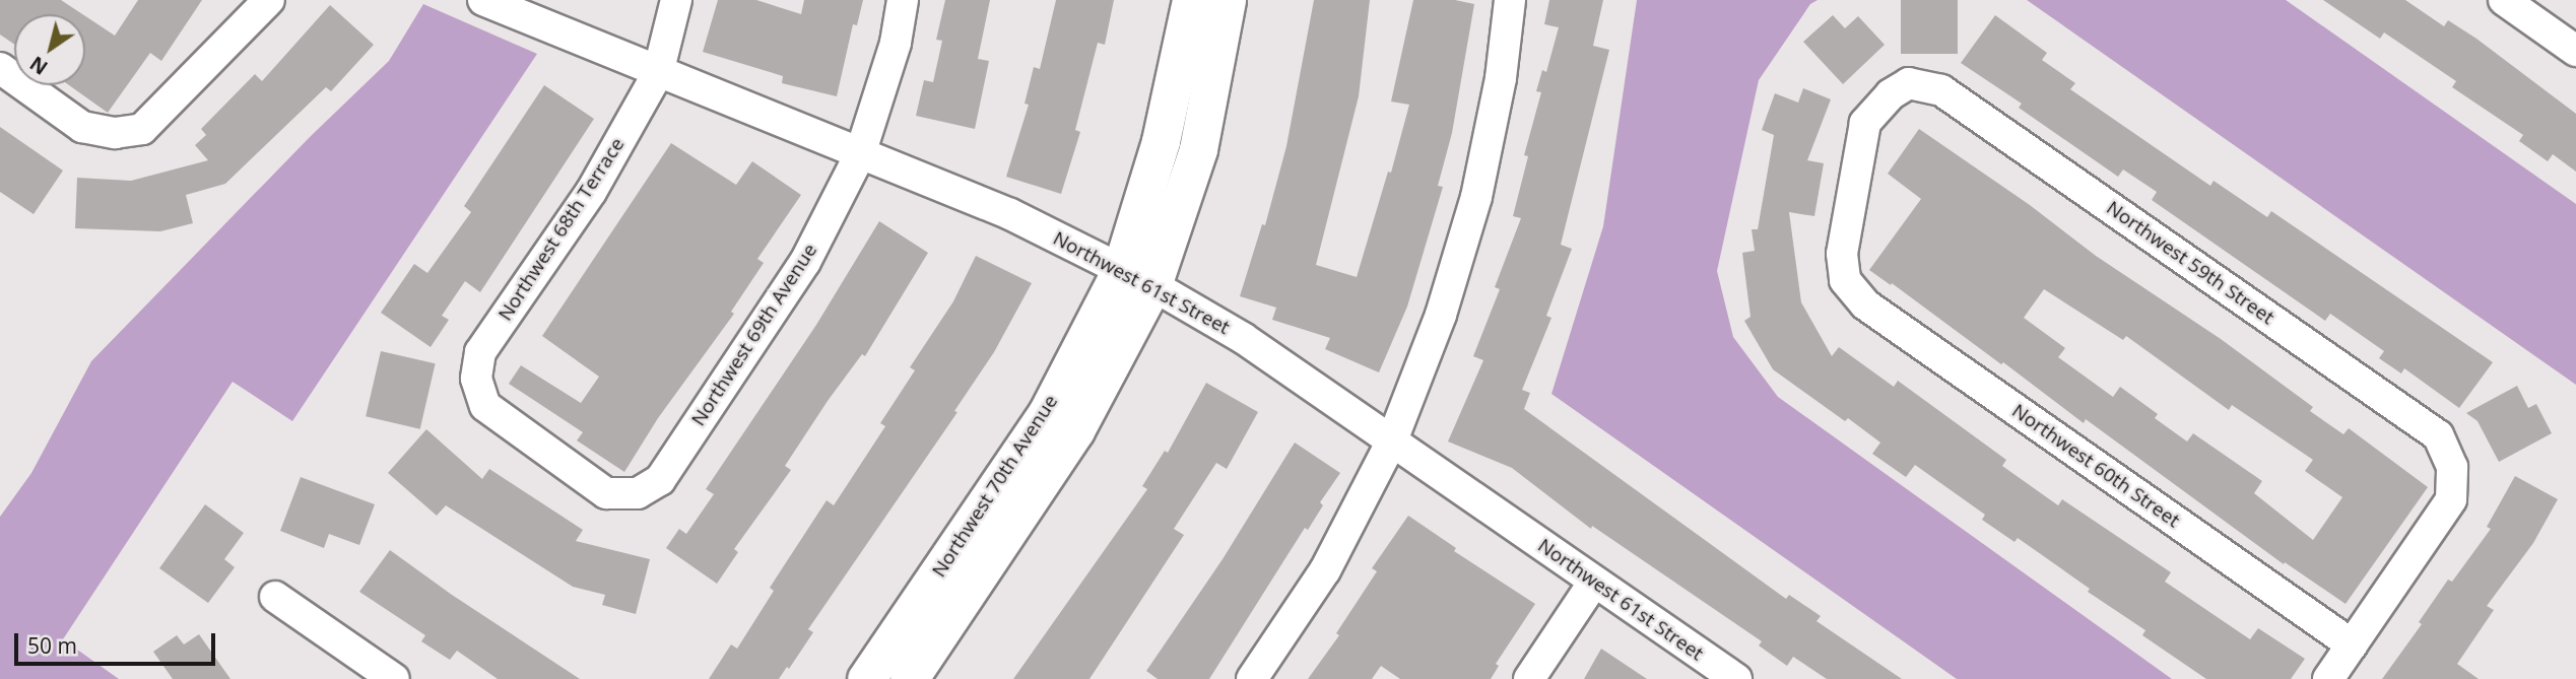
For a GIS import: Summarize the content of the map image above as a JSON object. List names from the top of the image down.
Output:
{
  "streets": {
    "street": [
      "Northwest 68th Terrace",
      "Northwest 59th Street",
      "Northwest 61st Street",
      "Northwest 69th Avenue",
      "Northwest 60th Street",
      "Northwest 70th Avenue"
    ]
  },
  "crossings": [
    ["Northwest 68th Terrace", "Northwest 61st Street"],
    ["Northwest 68th Terrace", "Northwest 69th Avenue"],
    ["Northwest 59th Street", "Northwest 60th Street"],
    ["Northwest 61st Street", "Northwest 69th Avenue"],
    ["Northwest 61st Street", "Northwest 70th Avenue"]
  ],
  "scale_bar": "50 m",
  "north": "bottom left"
}
